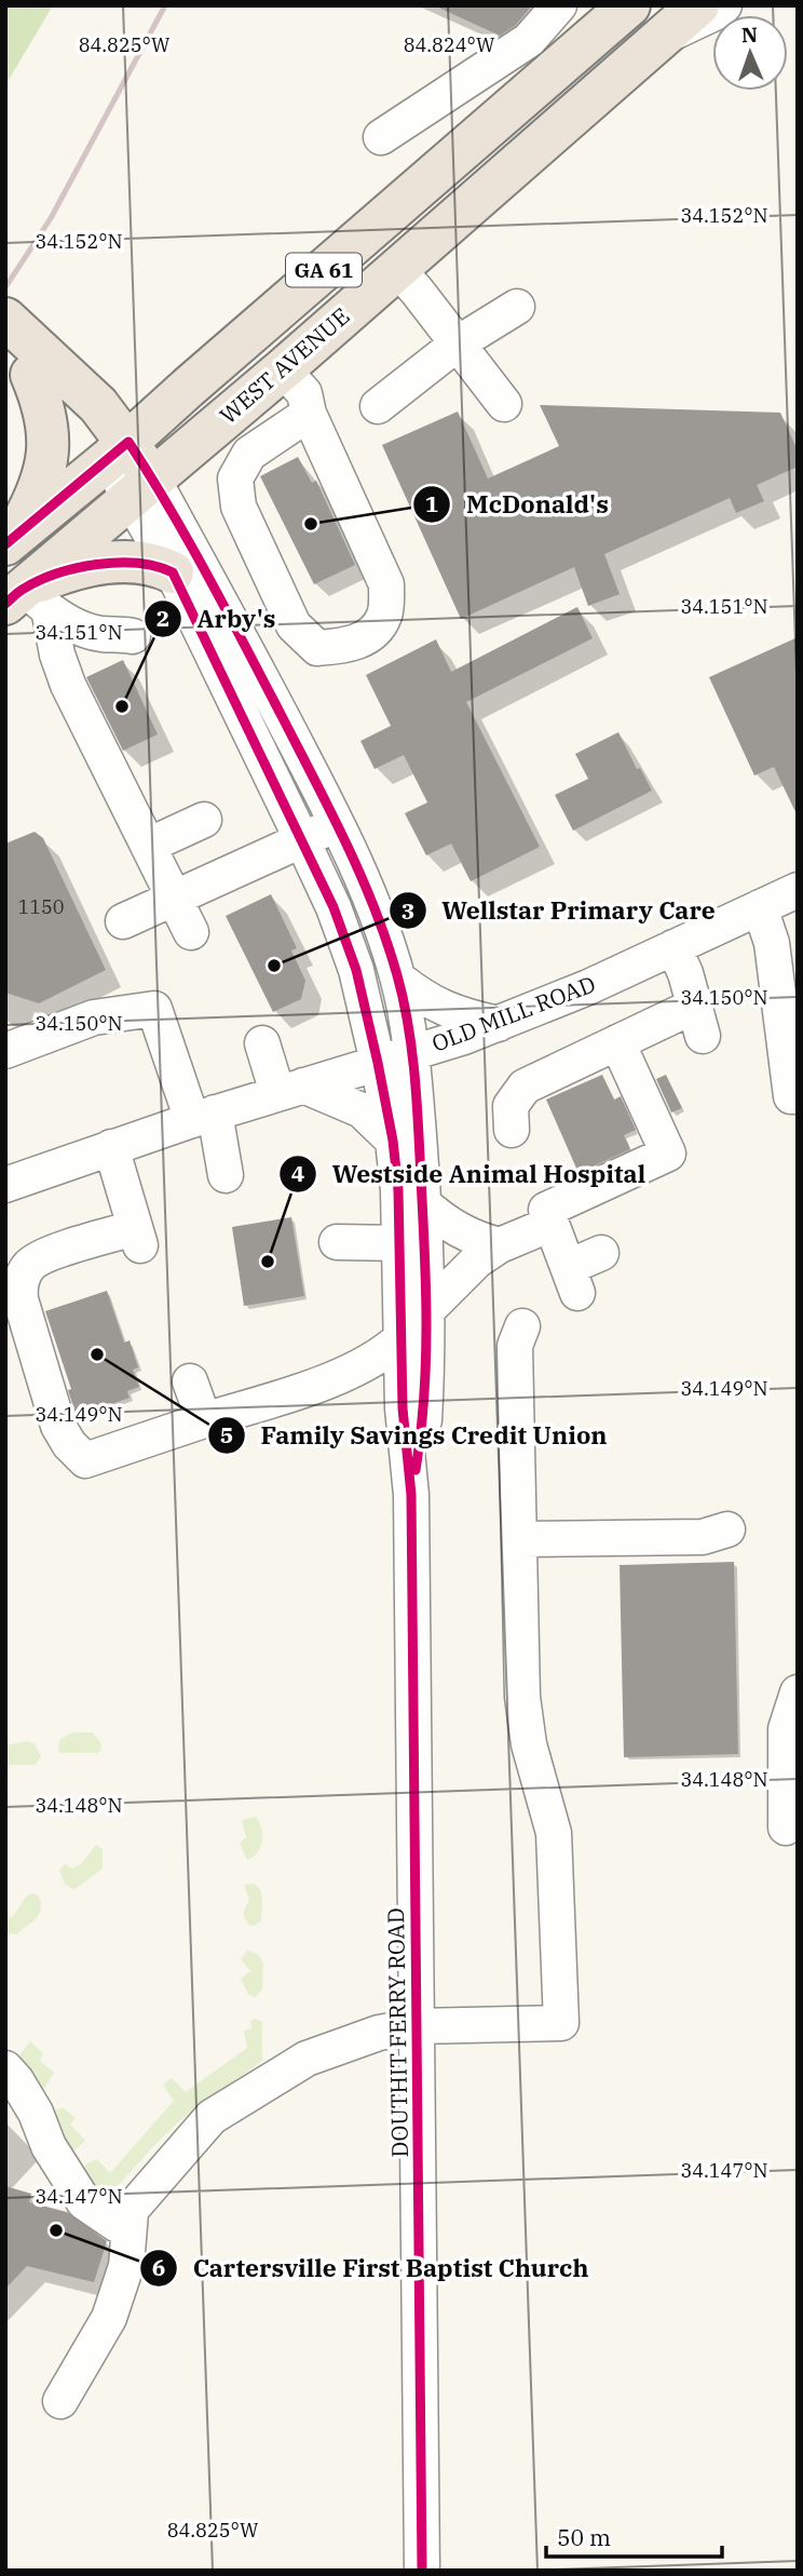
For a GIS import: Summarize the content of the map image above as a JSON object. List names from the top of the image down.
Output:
{
  "streets": {
    "main road": ["GA 61", "WEST AVENUE"],
    "street": ["OLD MILL ROAD", "DOUTHIT FERRY ROAD"]
  },
  "crossings": [
    ["WEST AVENUE", "DOUTHIT FERRY ROAD"],
    ["OLD MILL ROAD", "DOUTHIT FERRY ROAD"]
  ],
  "places": [
    "McDonald's",
    "Arby's",
    "Wellstar Primary Care",
    "Westside Animal Hospital",
    "Family Savings Credit Union",
    "Cartersville First Baptist Church"
  ],
  "house_numbers": ["1150"],
  "scale_bar": "50 m",
  "north": "top",
  "coordinates": [
    "84.825°W",
    "84.824°W",
    "34.152°N",
    "34.151°N",
    "34.150°N",
    "34.149°N",
    "34.148°N",
    "34.147°N"
  ]
}
